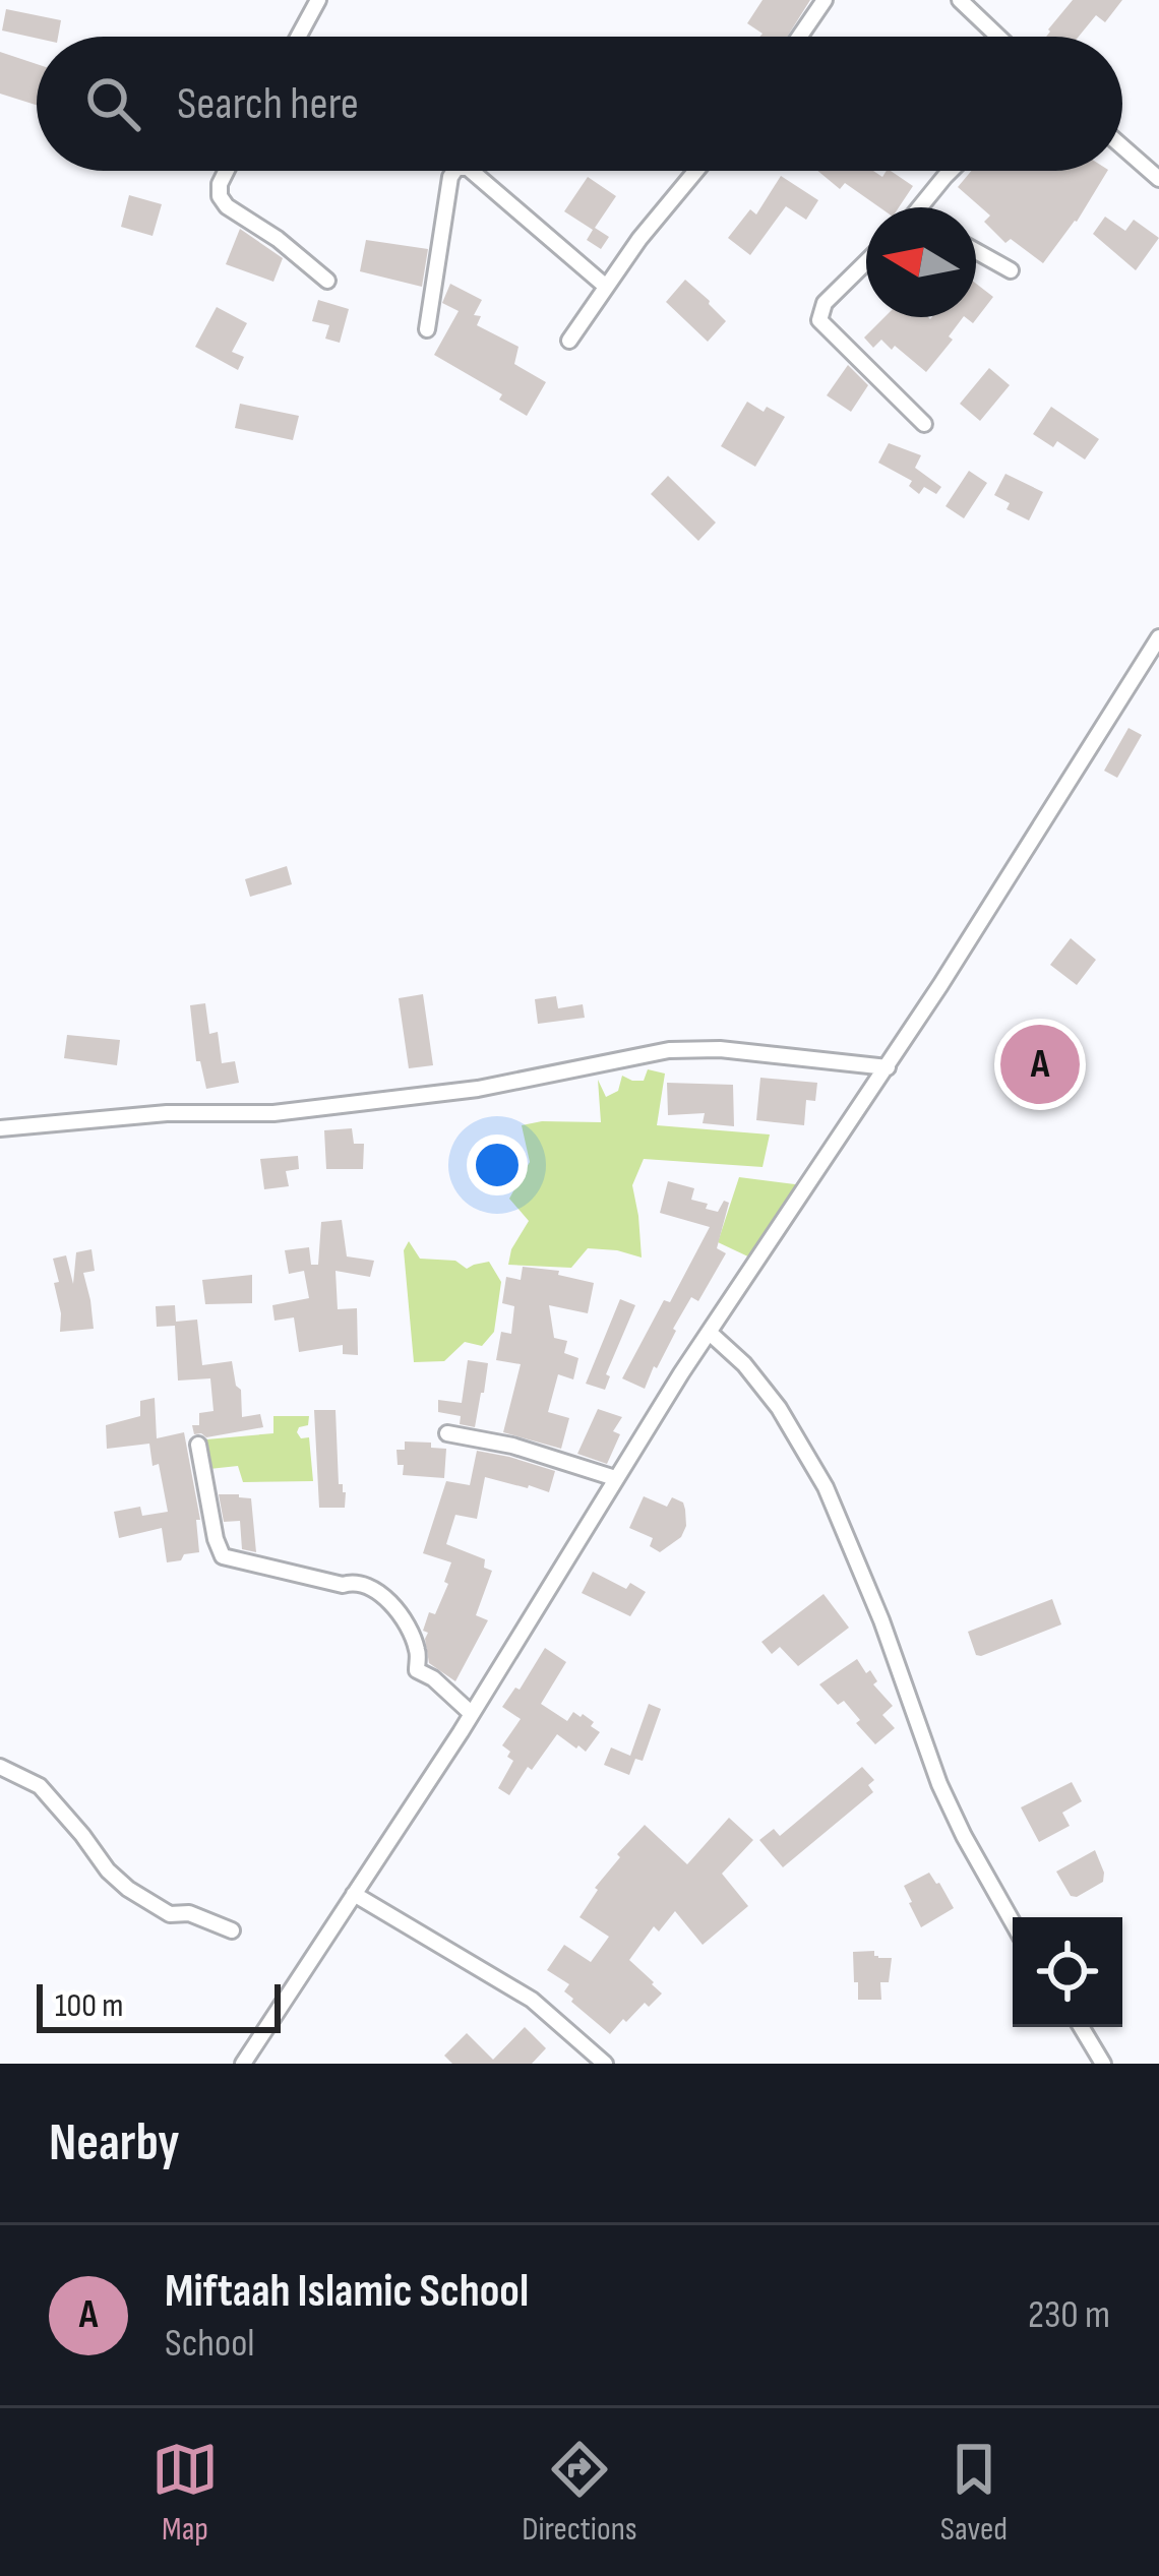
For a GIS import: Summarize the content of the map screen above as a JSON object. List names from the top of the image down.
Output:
{
  "scale_bar": "100 m",
  "north": "left",
  "page": {
    "search": "Search here",
    "pins": "A",
    "scale": "100 m",
    "heading": "Nearby",
    "list": [
      {
        "mark": "A",
        "name": "Miftaah Islamic School",
        "note": "School",
        "value": "230 m"
      }
    ],
    "nav": ["Map", "Directions", "Saved"]
  }
}
